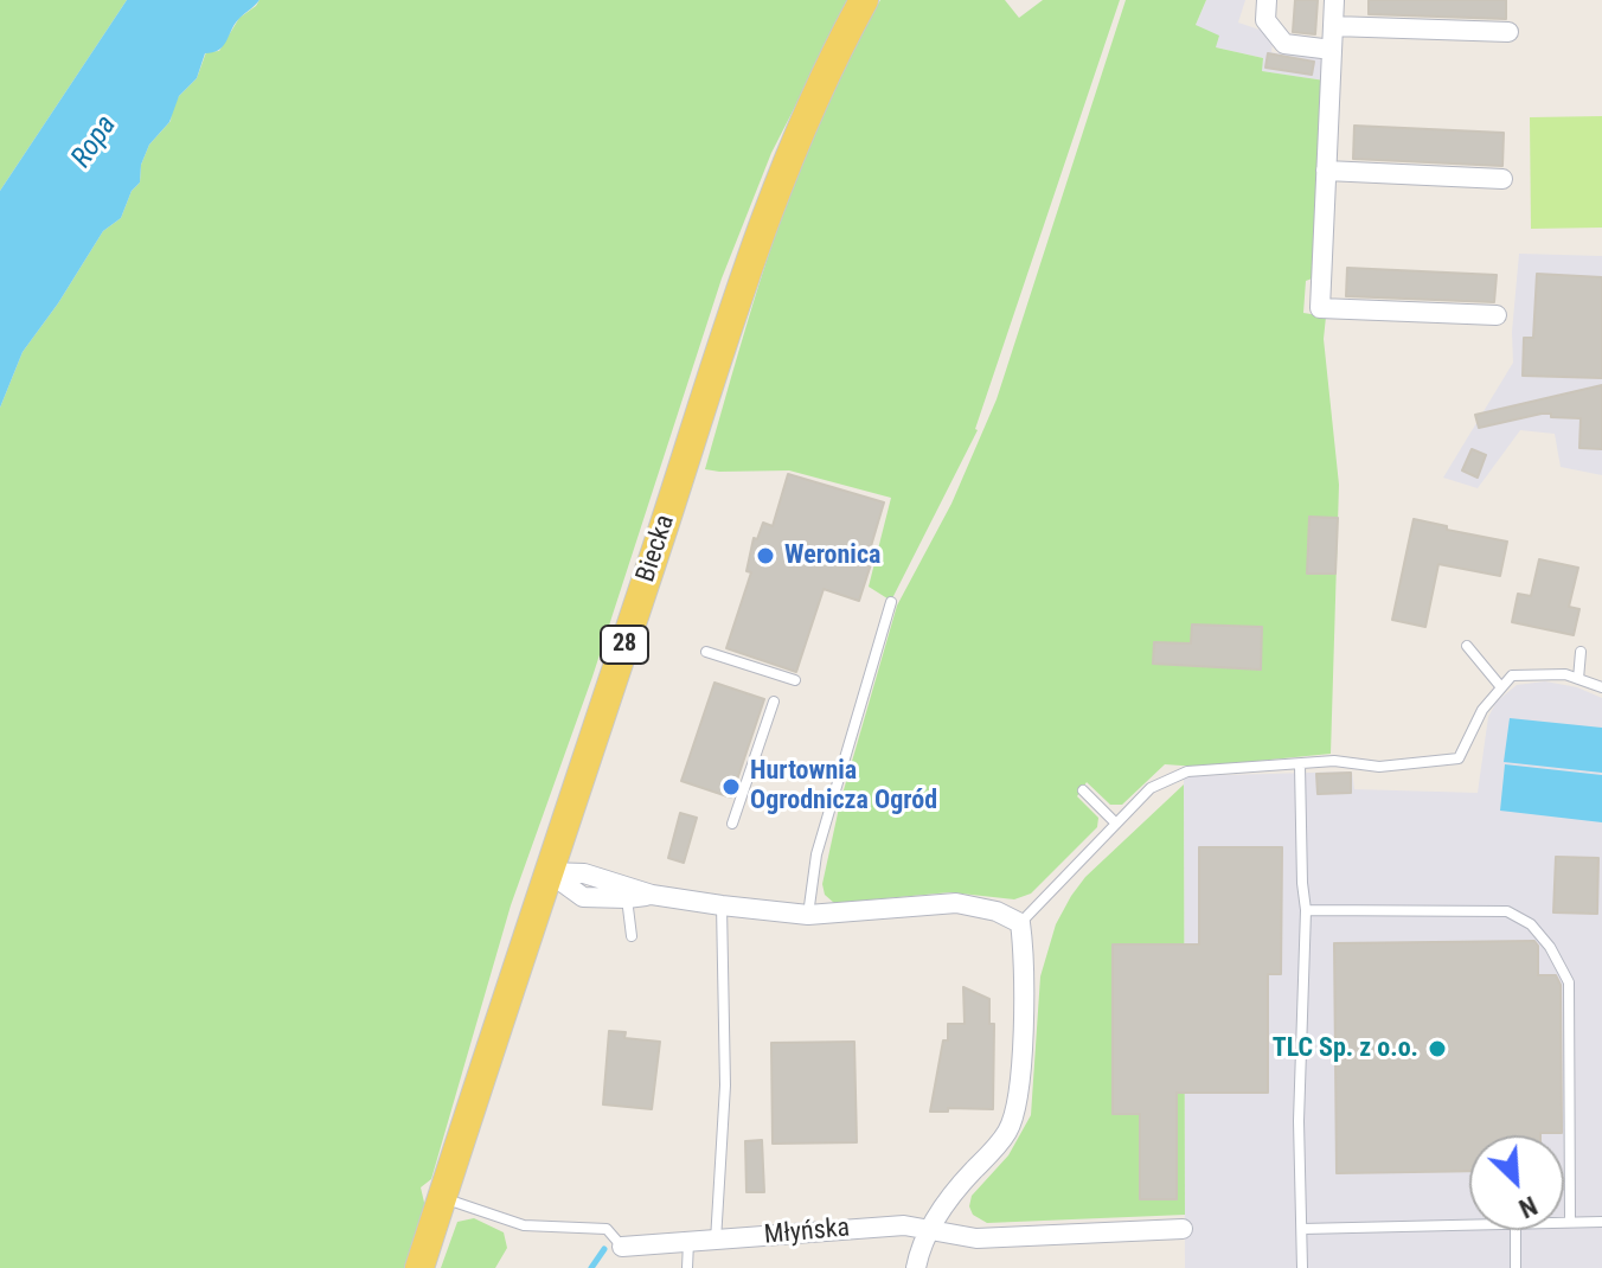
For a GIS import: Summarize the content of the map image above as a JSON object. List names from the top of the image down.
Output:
{
  "streets": {
    "main road": ["Biecka", "28"],
    "street": ["Młyńska"]
  },
  "crossings": [
    ["Biecka", "Młyńska"]
  ],
  "water": ["Ropa"],
  "places": ["Weronica", "Hurtownia Ogrodnicza Ogród", "TLC Sp. z o.o."],
  "north": "bottom right"
}
